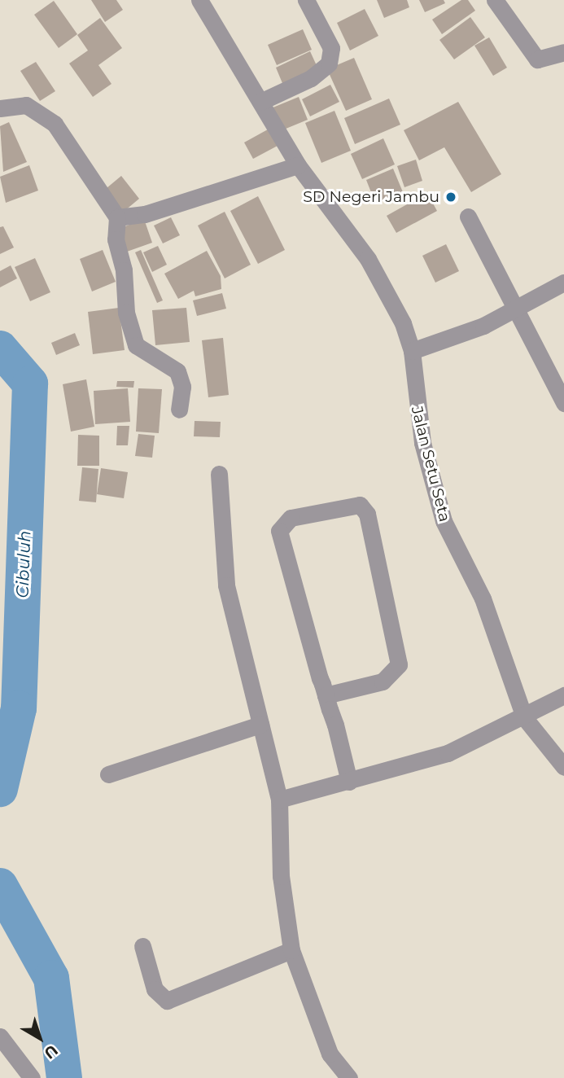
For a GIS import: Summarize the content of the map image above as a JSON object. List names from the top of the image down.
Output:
{
  "streets": {
    "street": ["Jalan Setu Seta"]
  },
  "water": ["Cibuluh"],
  "places": ["SD Negeri Jambu"],
  "north": "bottom right"
}
